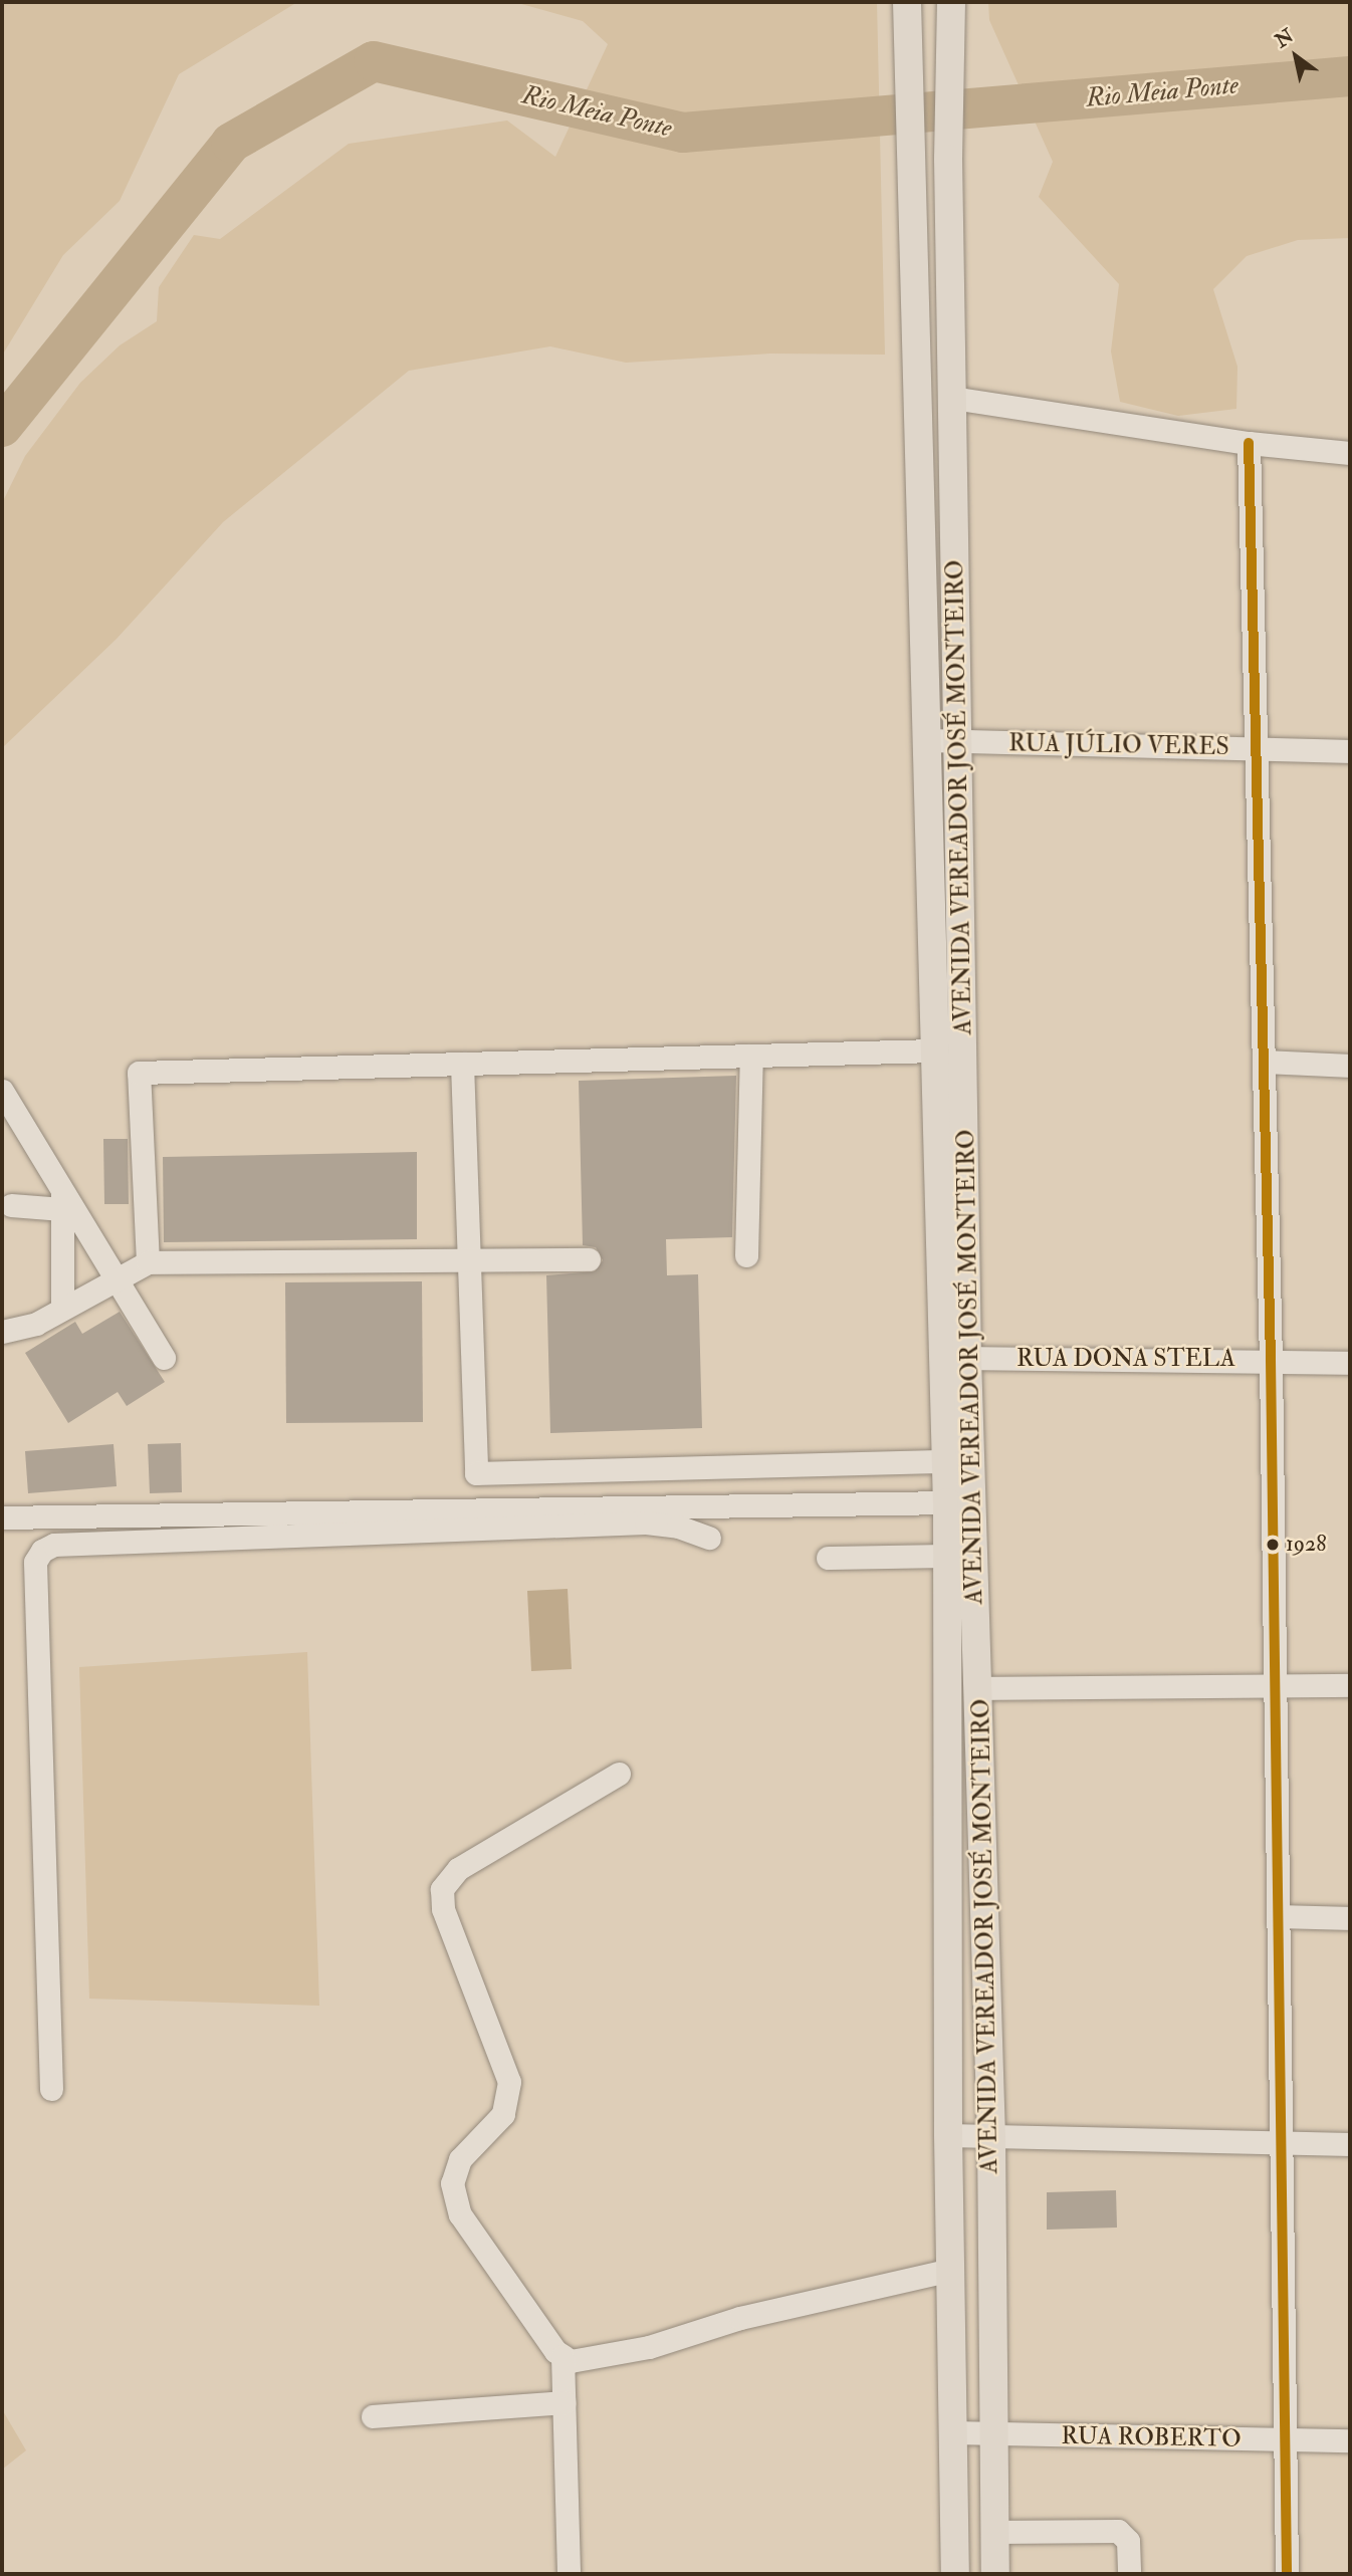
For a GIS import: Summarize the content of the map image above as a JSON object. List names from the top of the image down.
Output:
{
  "streets": {
    "main road": ["AVENIDA VEREADOR JOSÉ MONTEIRO"],
    "street": ["RUA JÚLIO VERES", "RUA DONA STELA", "RUA ROBERTO"]
  },
  "crossings": [
    ["RUA JÚLIO VERES", "AVENIDA VEREADOR JOSÉ MONTEIRO"],
    ["AVENIDA VEREADOR JOSÉ MONTEIRO", "RUA DONA STELA"],
    ["AVENIDA VEREADOR JOSÉ MONTEIRO", "RUA ROBERTO"]
  ],
  "water": ["Rio Meia Ponte"],
  "places": ["1928"],
  "north": "top left"
}
